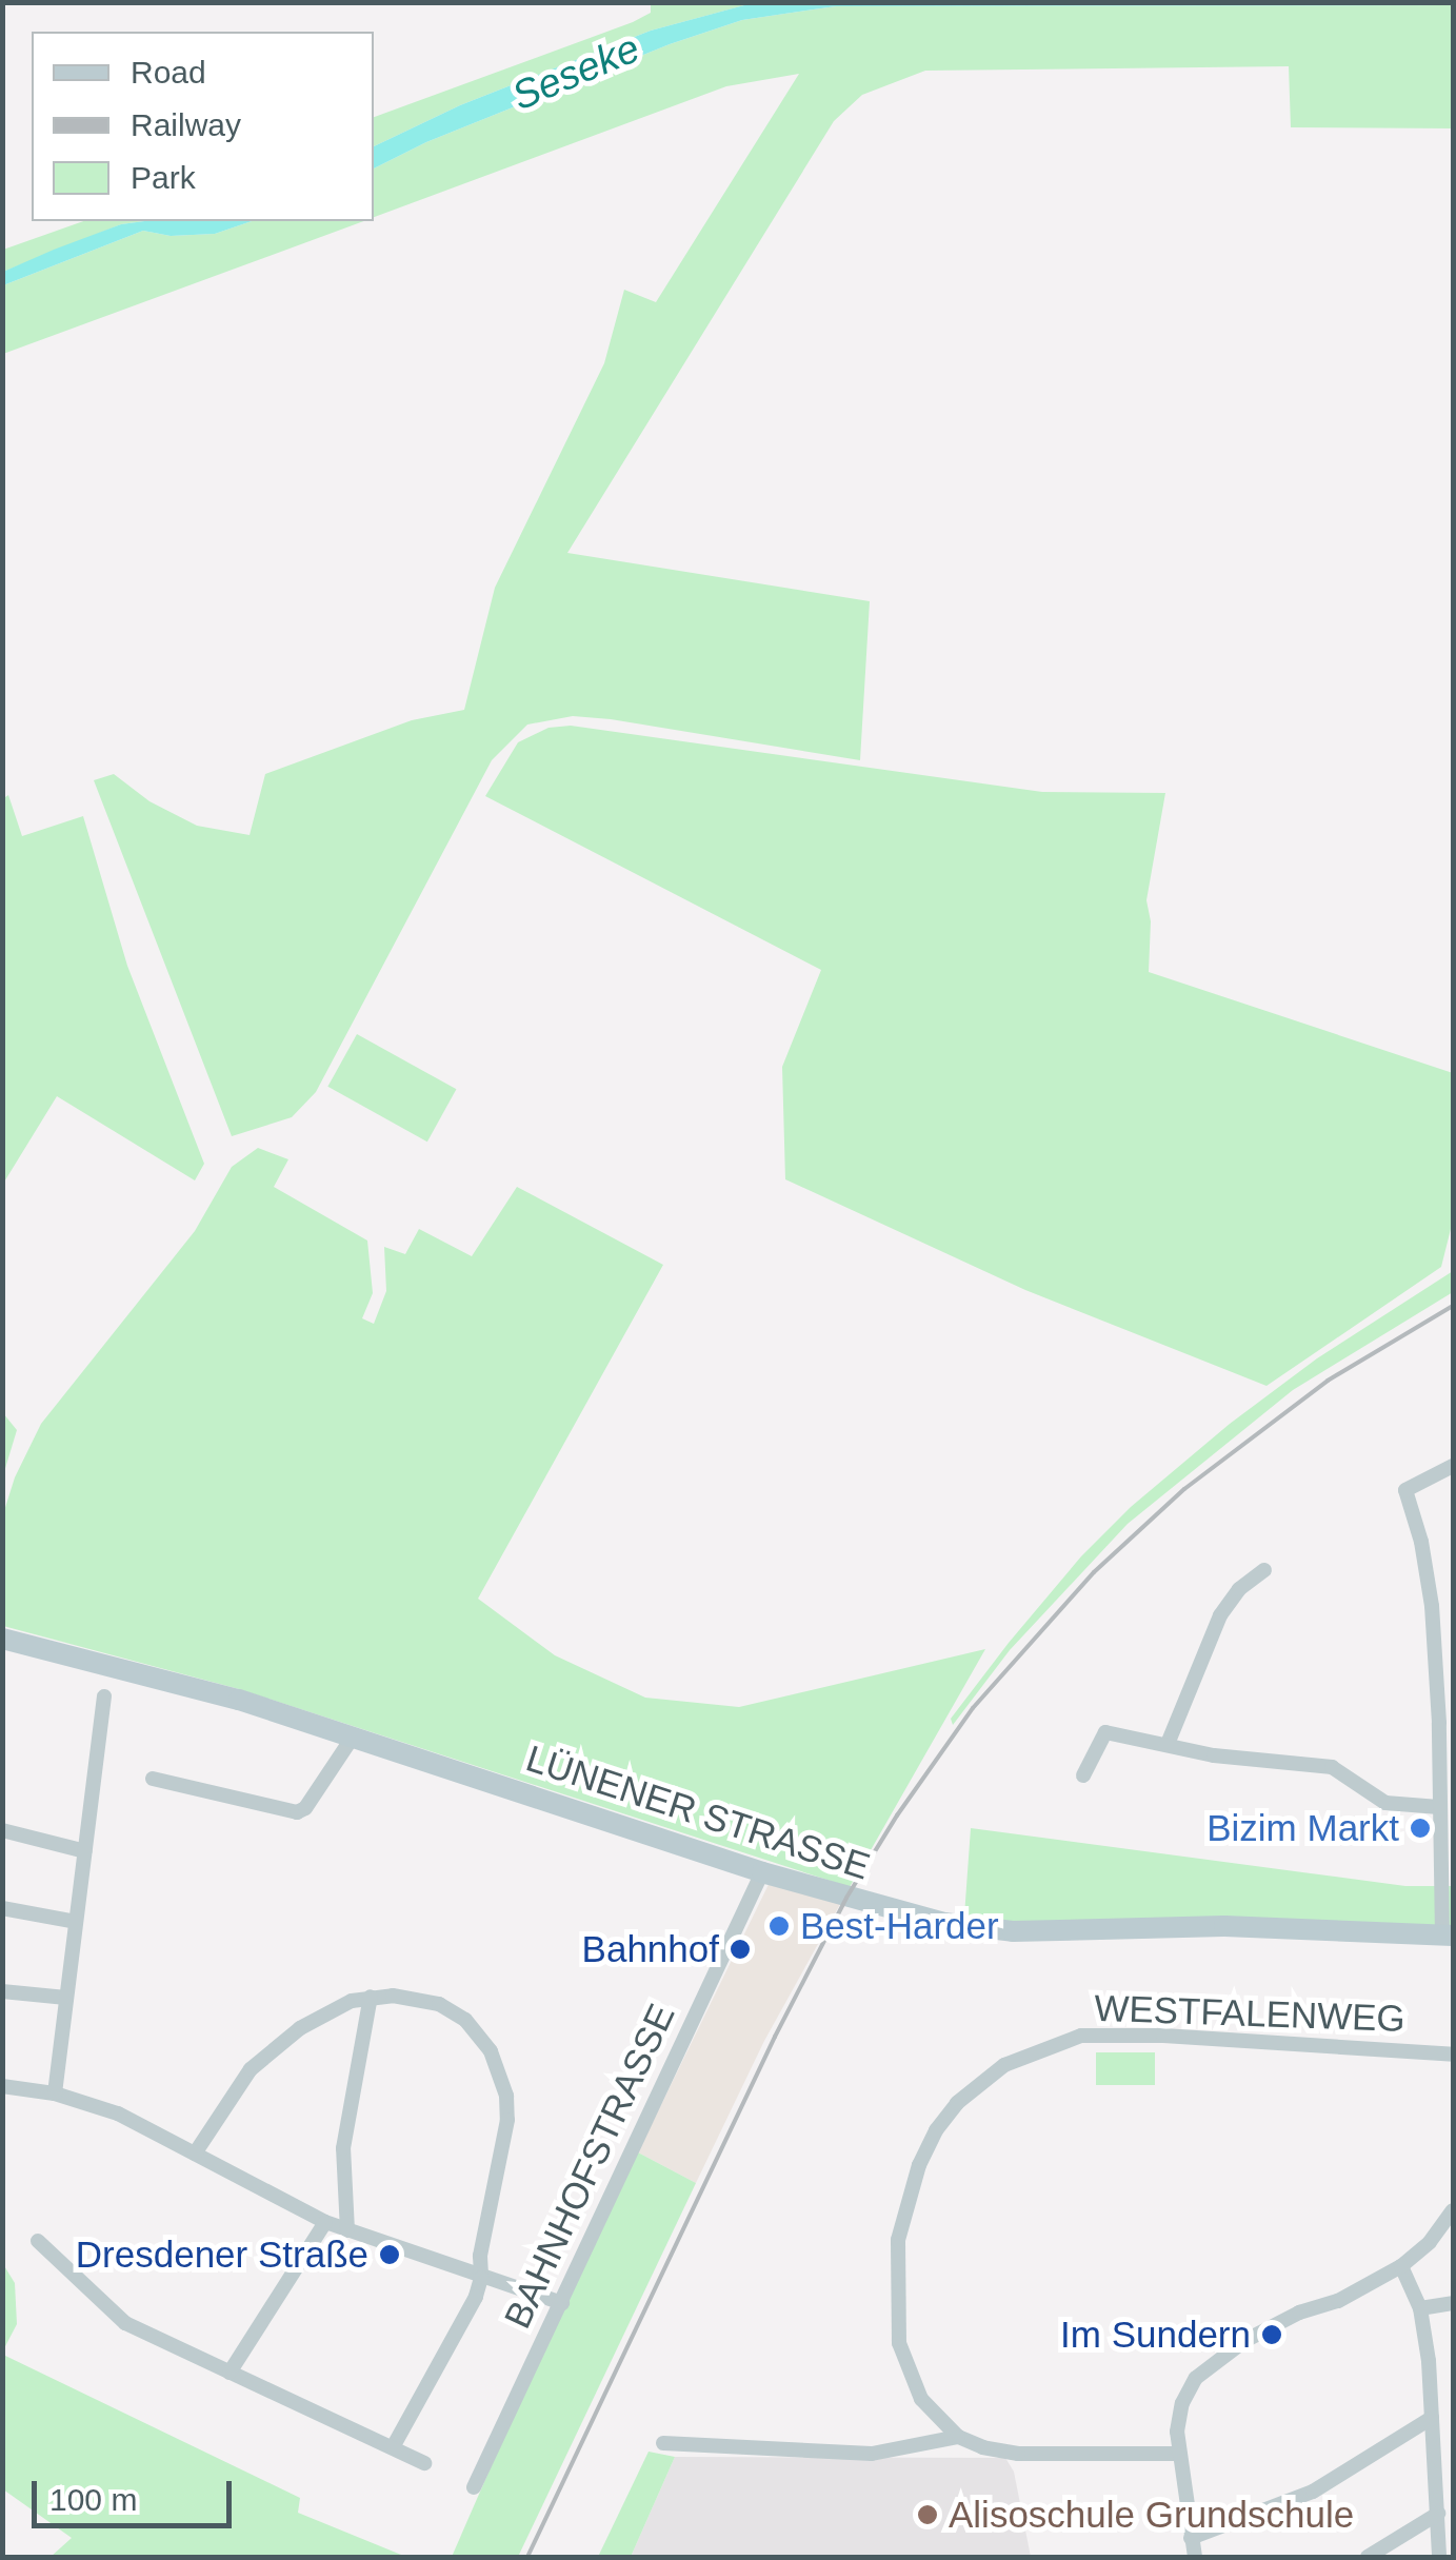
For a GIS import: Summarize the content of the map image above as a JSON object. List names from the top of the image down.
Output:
{
  "streets": {
    "main road": ["LÜNENER STRASSE"],
    "street": ["WESTFALENWEG", "BAHNHOFSTRASSE"]
  },
  "crossings": [
    ["LÜNENER STRASSE", "BAHNHOFSTRASSE"]
  ],
  "water": ["Seseke"],
  "places": [
    "Bizim Markt",
    "Best-Harder",
    "Bahnhof",
    "Dresdener Straße",
    "Im Sundern",
    "Alisoschule Grundschule"
  ],
  "legend": ["Road", "Railway", "Park"],
  "scale_bar": "100 m"
}
